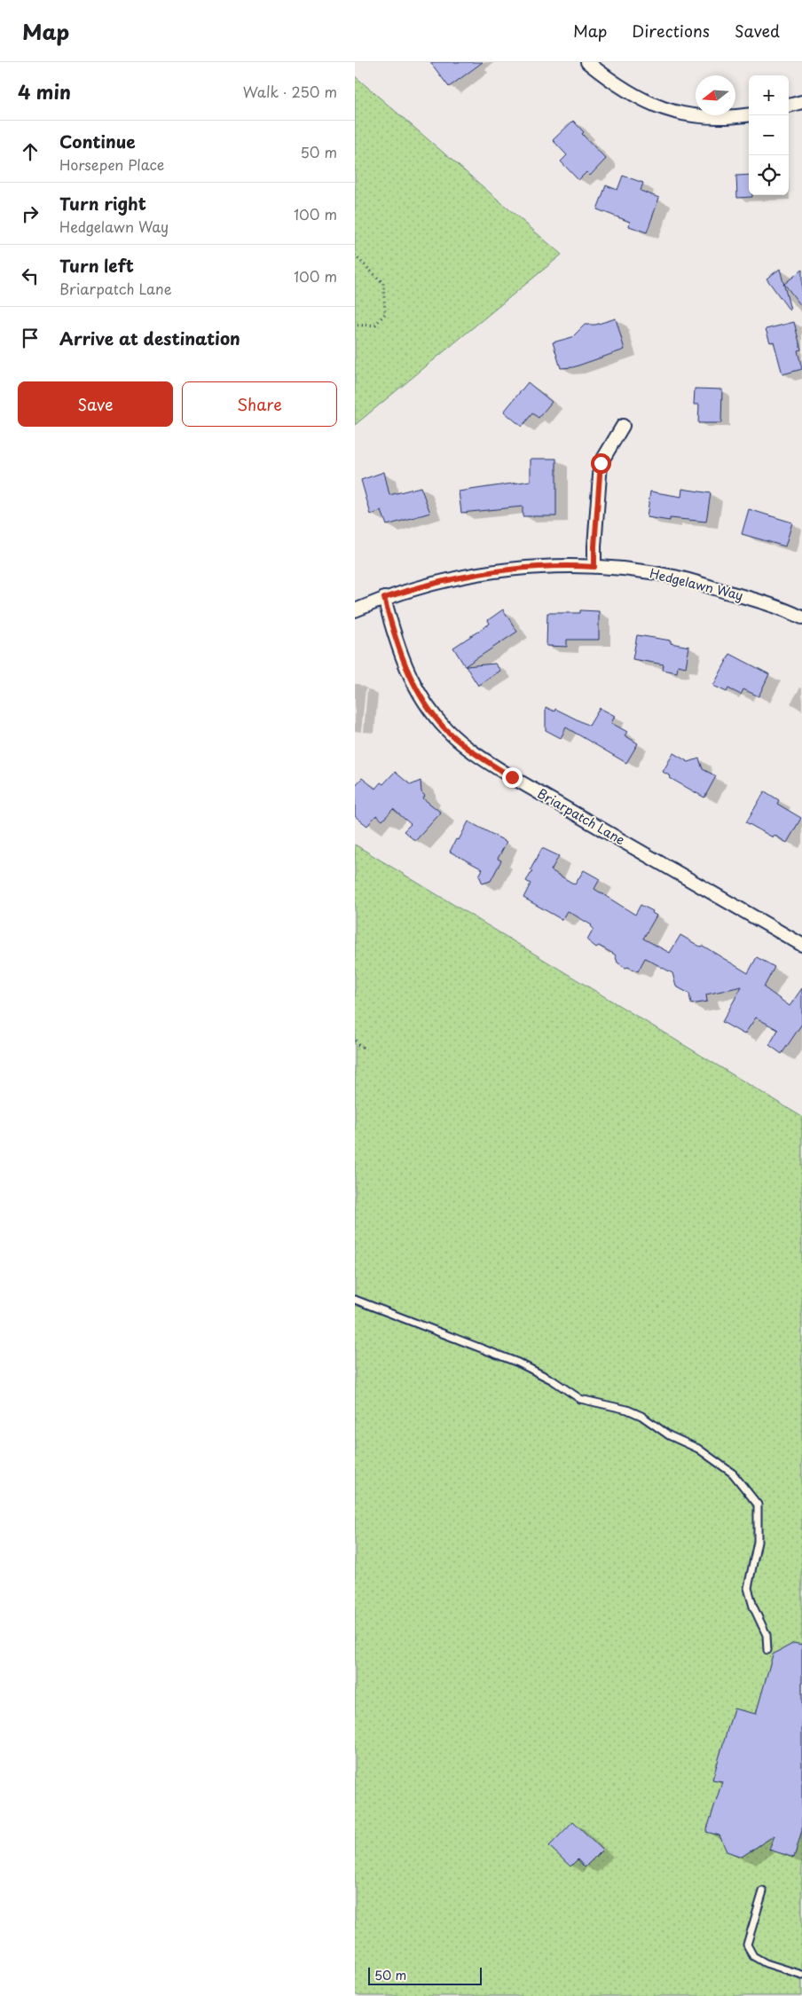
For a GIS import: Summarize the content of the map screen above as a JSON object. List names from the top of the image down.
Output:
{
  "streets": {
    "street": ["Hedgelawn Way", "Briarpatch Lane"]
  },
  "crossings": [
    ["Hedgelawn Way", "Briarpatch Lane"]
  ],
  "scale_bar": "50 m",
  "north": "left",
  "page": {
    "header": "Map",
    "nav": ["Map", "Directions", "Saved"],
    "heading": ["4 min", "Walk · 250 m"],
    "map_buttons": ["+", "−"],
    "list": [
      ["Continue", "Horsepen Place", "50 m"],
      ["Turn right", "Hedgelawn Way", "100 m"],
      ["Turn left", "Briarpatch Lane", "100 m"],
      "Arrive at destination"
    ],
    "buttons": ["Save", "Share"],
    "scale": "50 m"
  }
}
